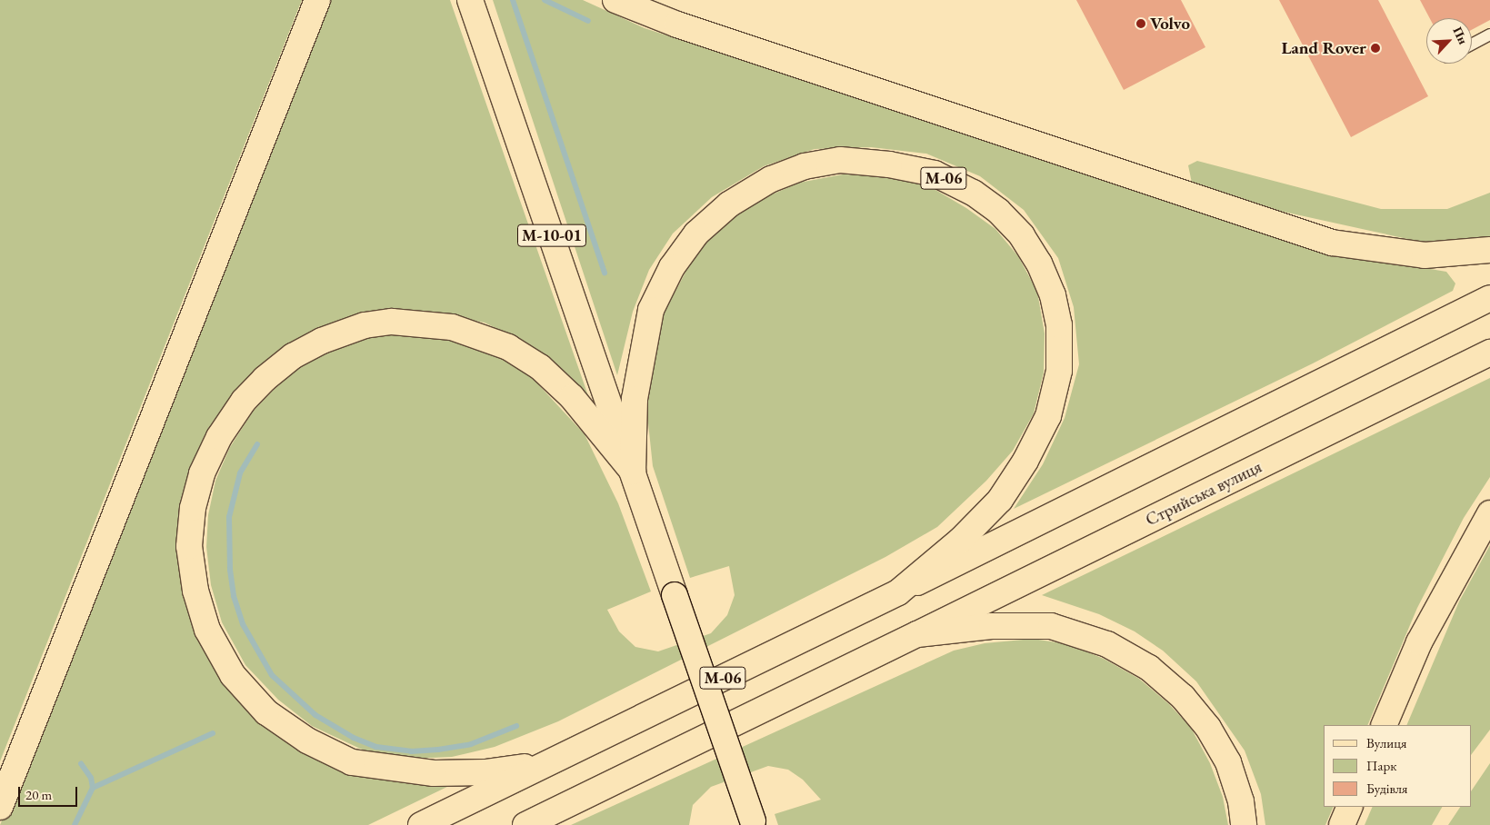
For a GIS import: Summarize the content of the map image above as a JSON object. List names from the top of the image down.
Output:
{
  "streets": {
    "main road": ["М-06", "М-10-01", "Стрийська вулиця"]
  },
  "crossings": [
    ["М-06", "М-10-01"]
  ],
  "places": ["Volvo", "Land Rover"],
  "legend": ["Вулиця", "Парк", "Будівля"],
  "scale_bar": "20 m",
  "north": "top right"
}
